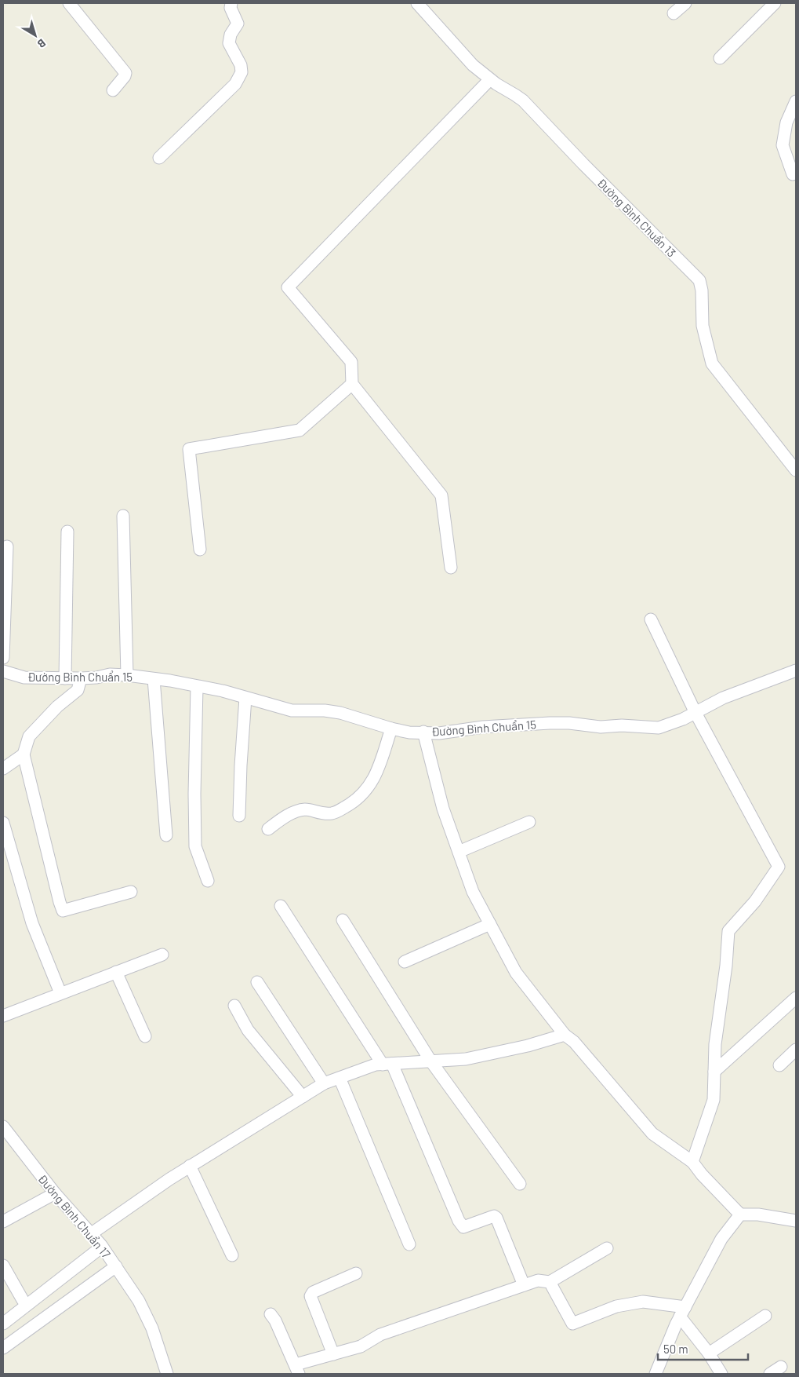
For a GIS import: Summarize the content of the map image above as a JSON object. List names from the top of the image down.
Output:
{
  "streets": {
    "street": ["Đường Bình Chuẩn 13", "Đường Bình Chuẩn 15", "Đường Bình Chuẩn 17"]
  },
  "scale_bar": "50 m",
  "north": "bottom right"
}
